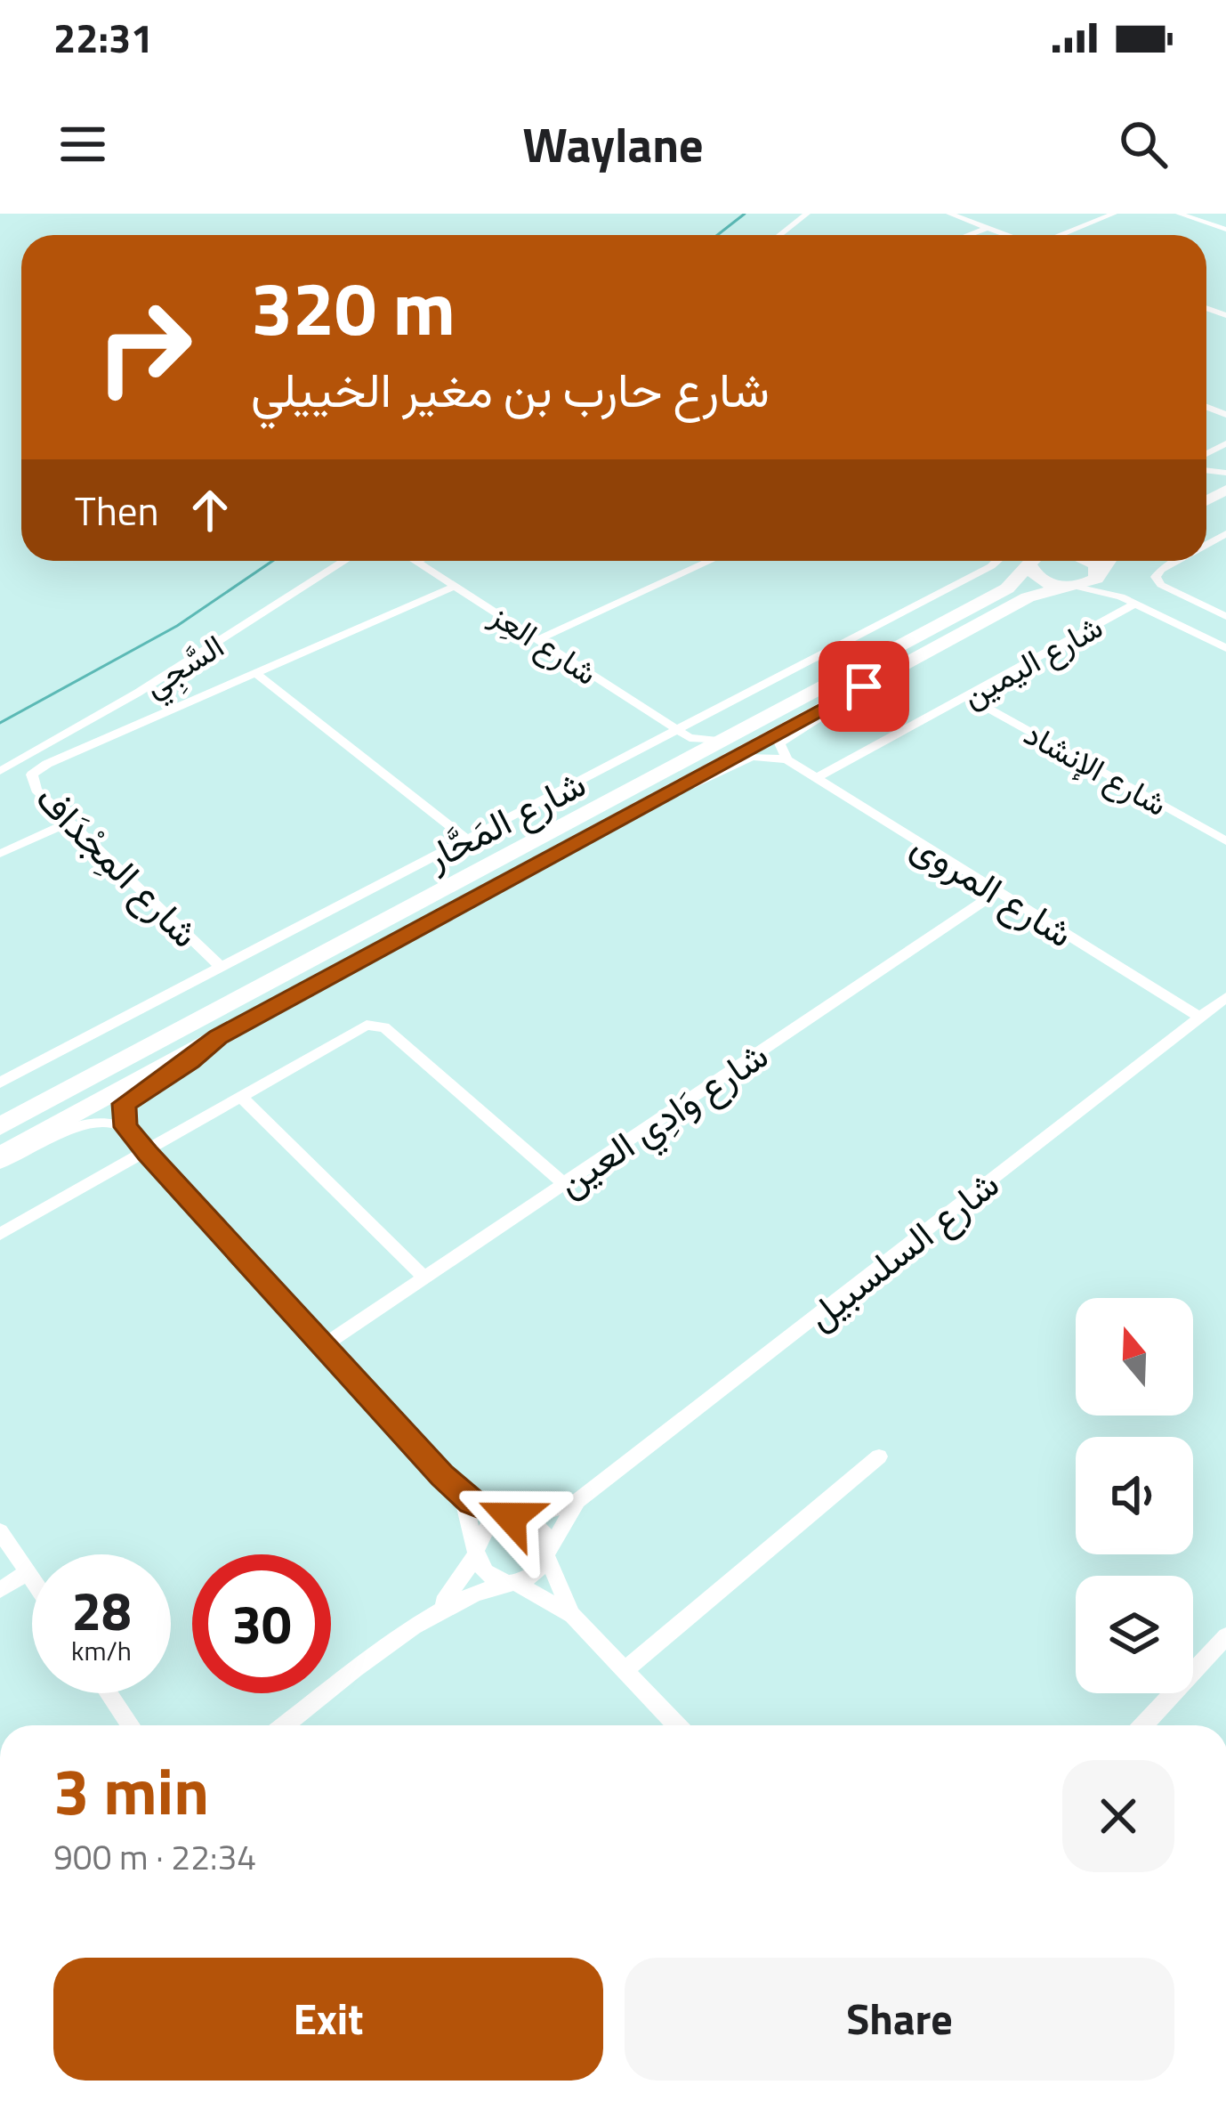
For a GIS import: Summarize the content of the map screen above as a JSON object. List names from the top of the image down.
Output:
{
  "streets": {
    "street": [
      "شارع العِز",
      "شارع اليمين",
      "السَّجِي",
      "شارع الإنشاد",
      "شارع المَحَّار",
      "شارع المِجْدَاف",
      "شارع المروى",
      "شارع وَادِي العين",
      "شارع السلسبيل"
    ]
  },
  "crossings": [
    ["شارع العِز", "شارع المَحَّار"],
    ["شارع العِز", "شارع المِجْدَاف"],
    ["شارع اليمين", "شارع الإنشاد"],
    ["شارع اليمين", "شارع المروى"],
    ["شارع المَحَّار", "شارع المِجْدَاف"],
    ["شارع المروى", "شارع وَادِي العين"],
    ["شارع المروى", "شارع السلسبيل"]
  ],
  "north": "top",
  "page": {
    "status": "22:31",
    "header": "Waylane",
    "turn": ["320 m", "شارع حارب بن مغير الخييلي"],
    "then": "Then",
    "speed": "28 km/h",
    "limit": "30",
    "heading": ["3 min", "900 m · 22:34"],
    "buttons": ["Exit", "Share"]
  }
}
